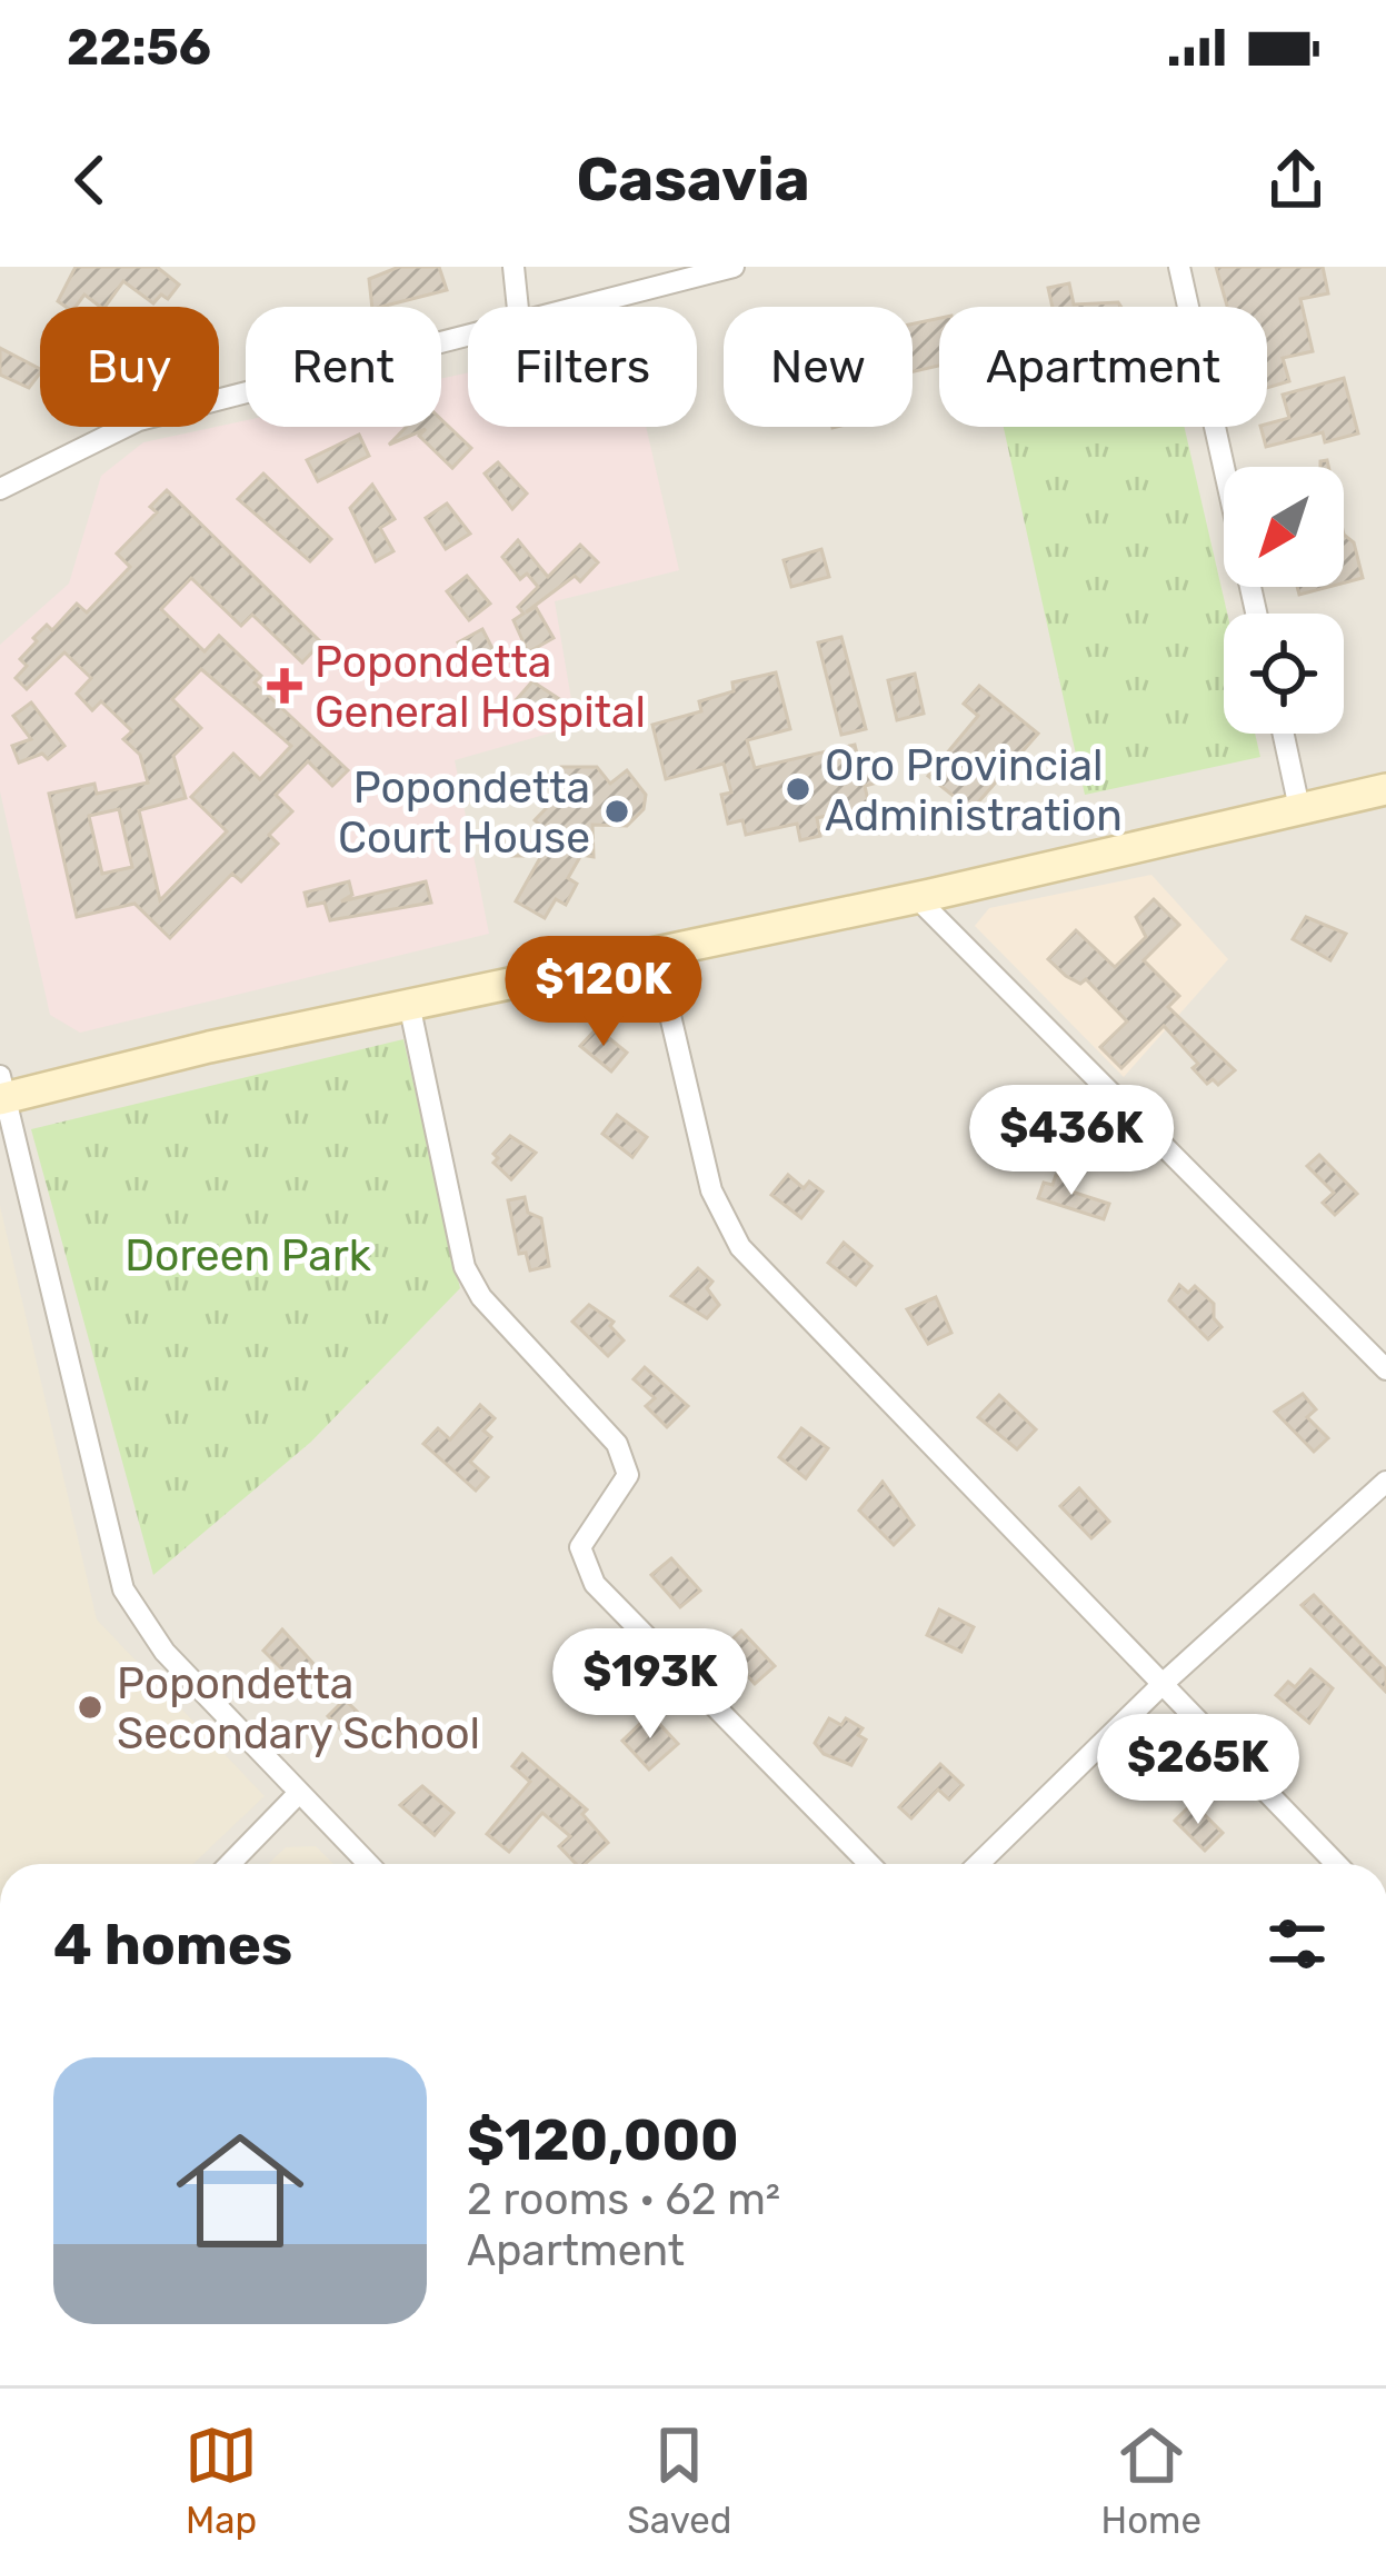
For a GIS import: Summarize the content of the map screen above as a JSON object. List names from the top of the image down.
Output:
{
  "parks": ["Doreen Park"],
  "places": {
    "health": ["Popondetta General Hospital"],
    "other": ["Oro Provincial Administration", "Popondetta Court House", "Popondetta Secondary School"]
  },
  "north": "bottom left",
  "page": {
    "status": "22:56",
    "header": "Casavia",
    "chip": [
      "Buy",
      "Rent",
      "Filters",
      "New",
      "Apartment"
    ],
    "price": [
      "$120K",
      "$436K",
      "$193K",
      "$265K"
    ],
    "heading": "4 homes",
    "list": [
      {
        "name": "$120,000",
        "note": "2 rooms · 62 m² · Apartment"
      }
    ],
    "tabs": ["Map", "Saved", "Home"]
  }
}
